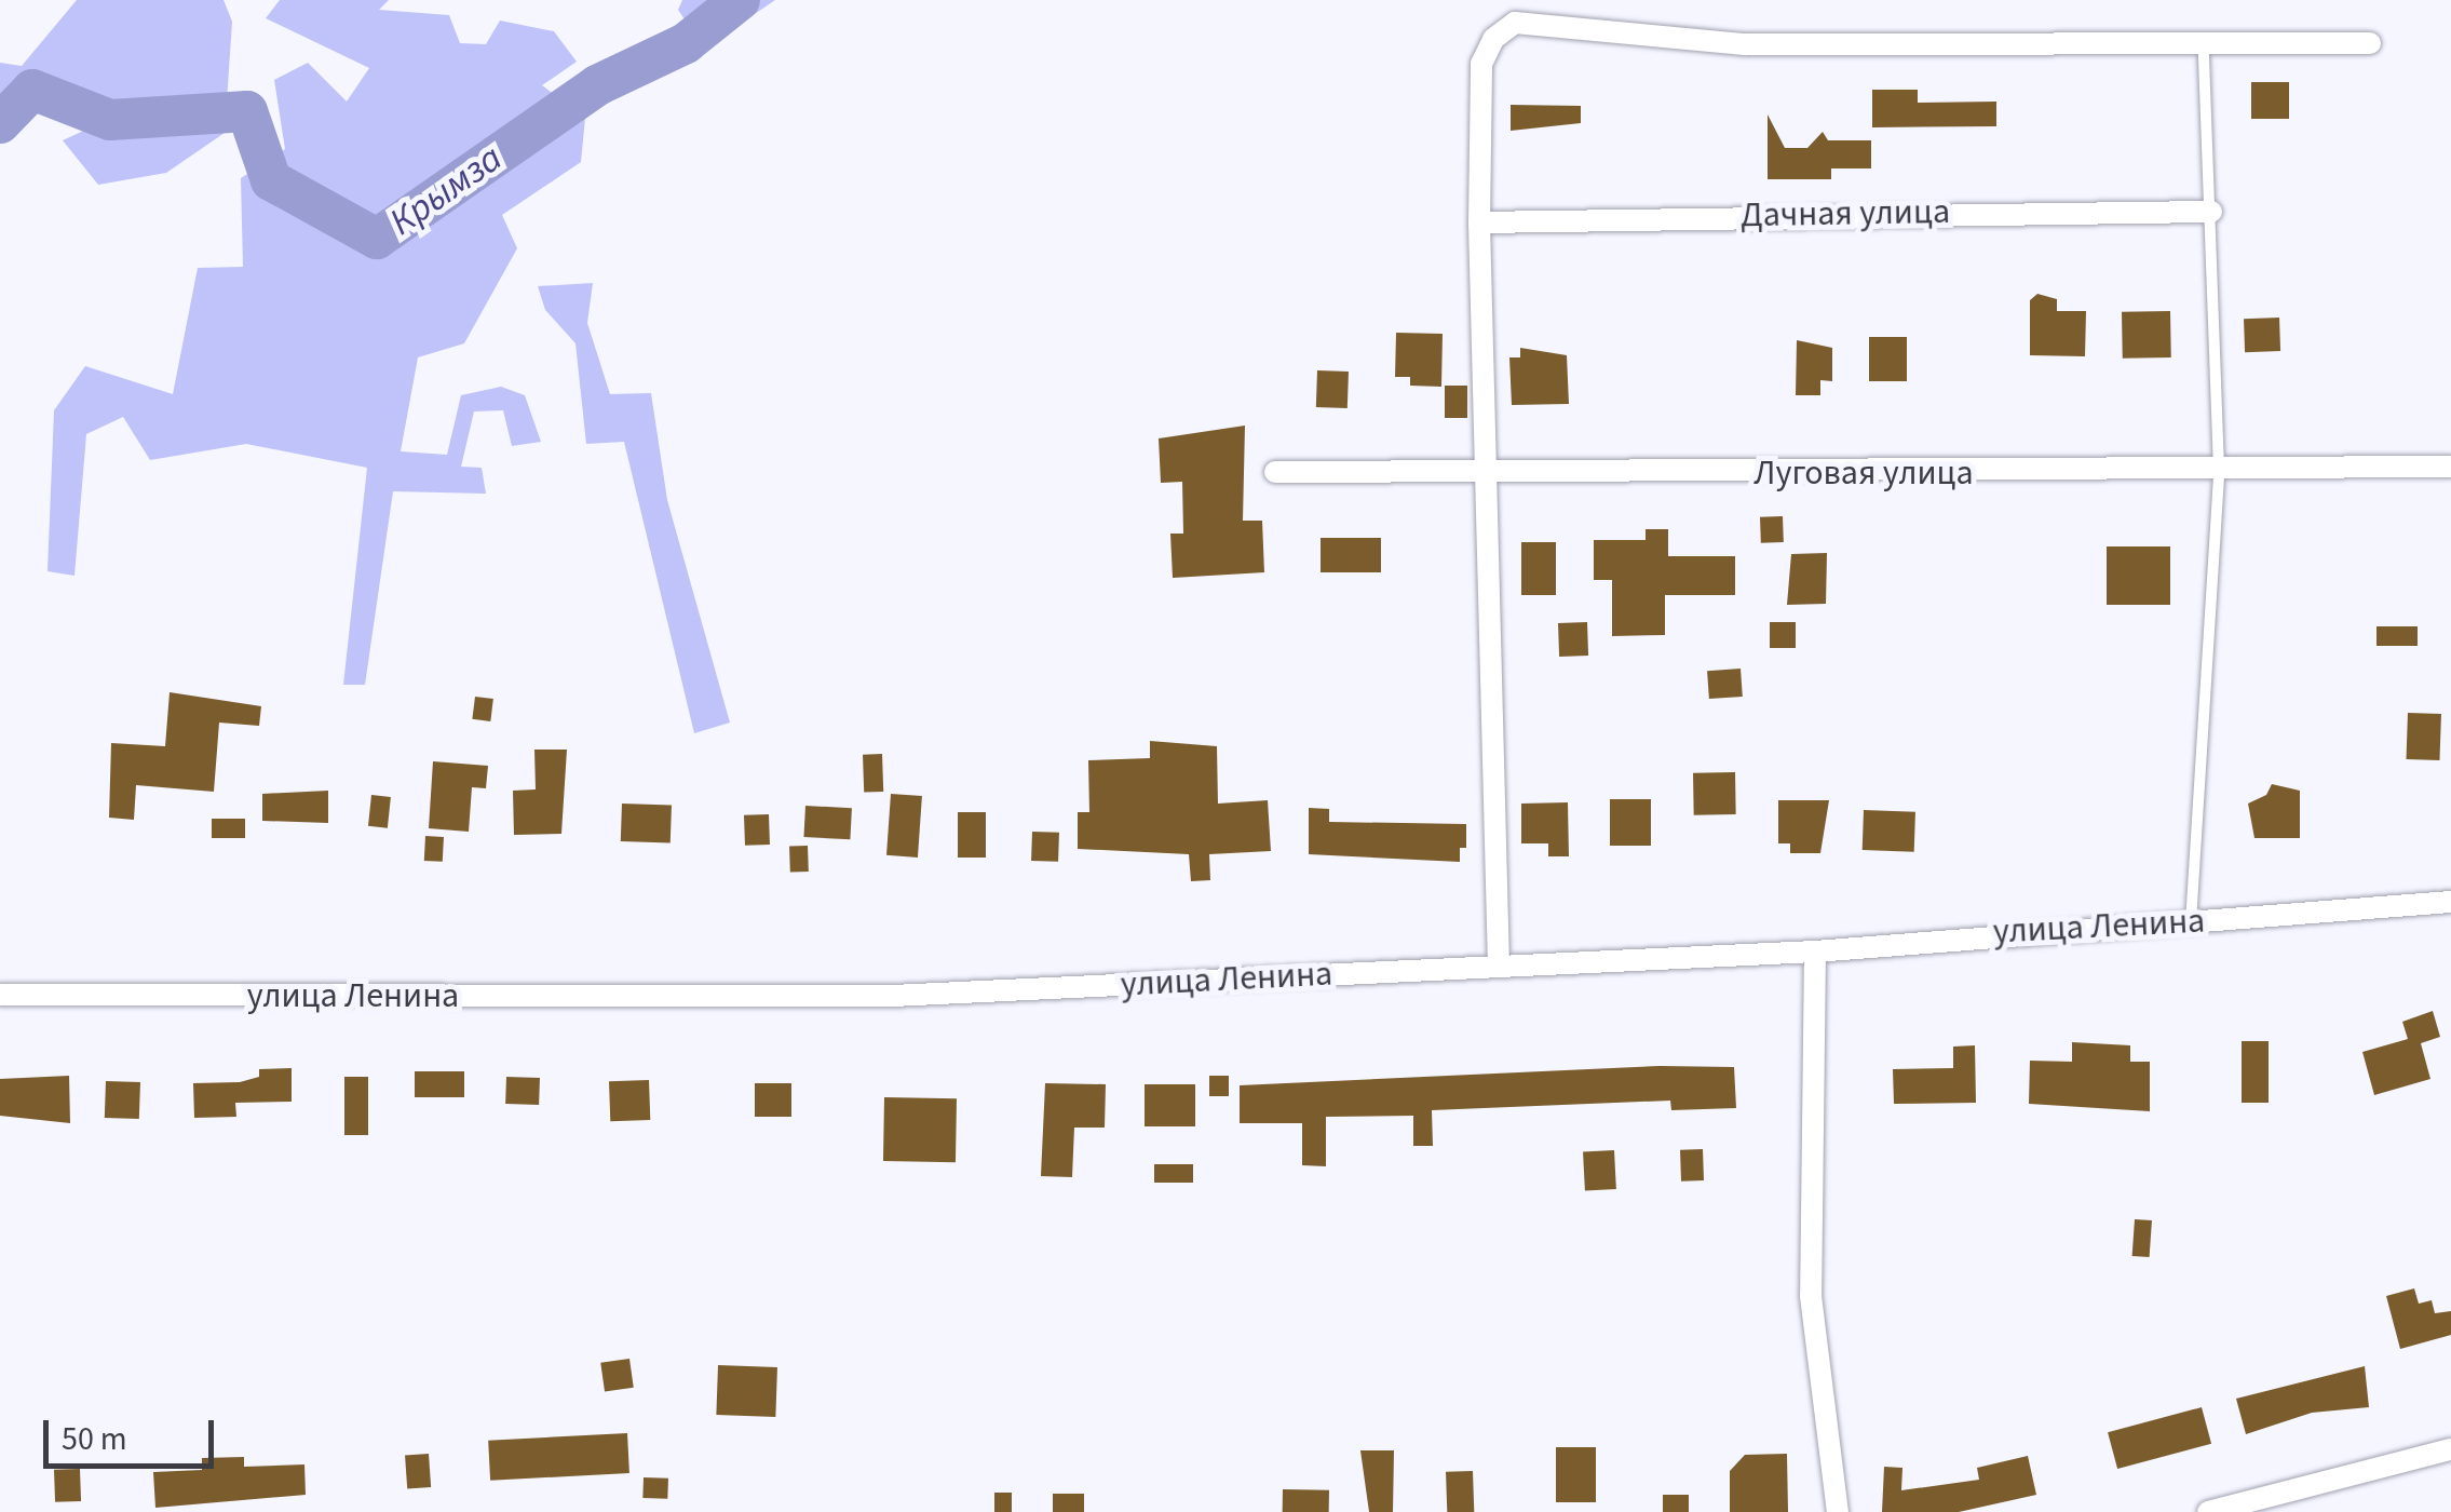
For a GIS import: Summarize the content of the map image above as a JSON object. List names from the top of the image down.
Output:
{
  "streets": {
    "street": ["Дачная улица", "Луговая улица", "улица Ленина"]
  },
  "water": ["Крымза"],
  "scale_bar": "50 m"
}
